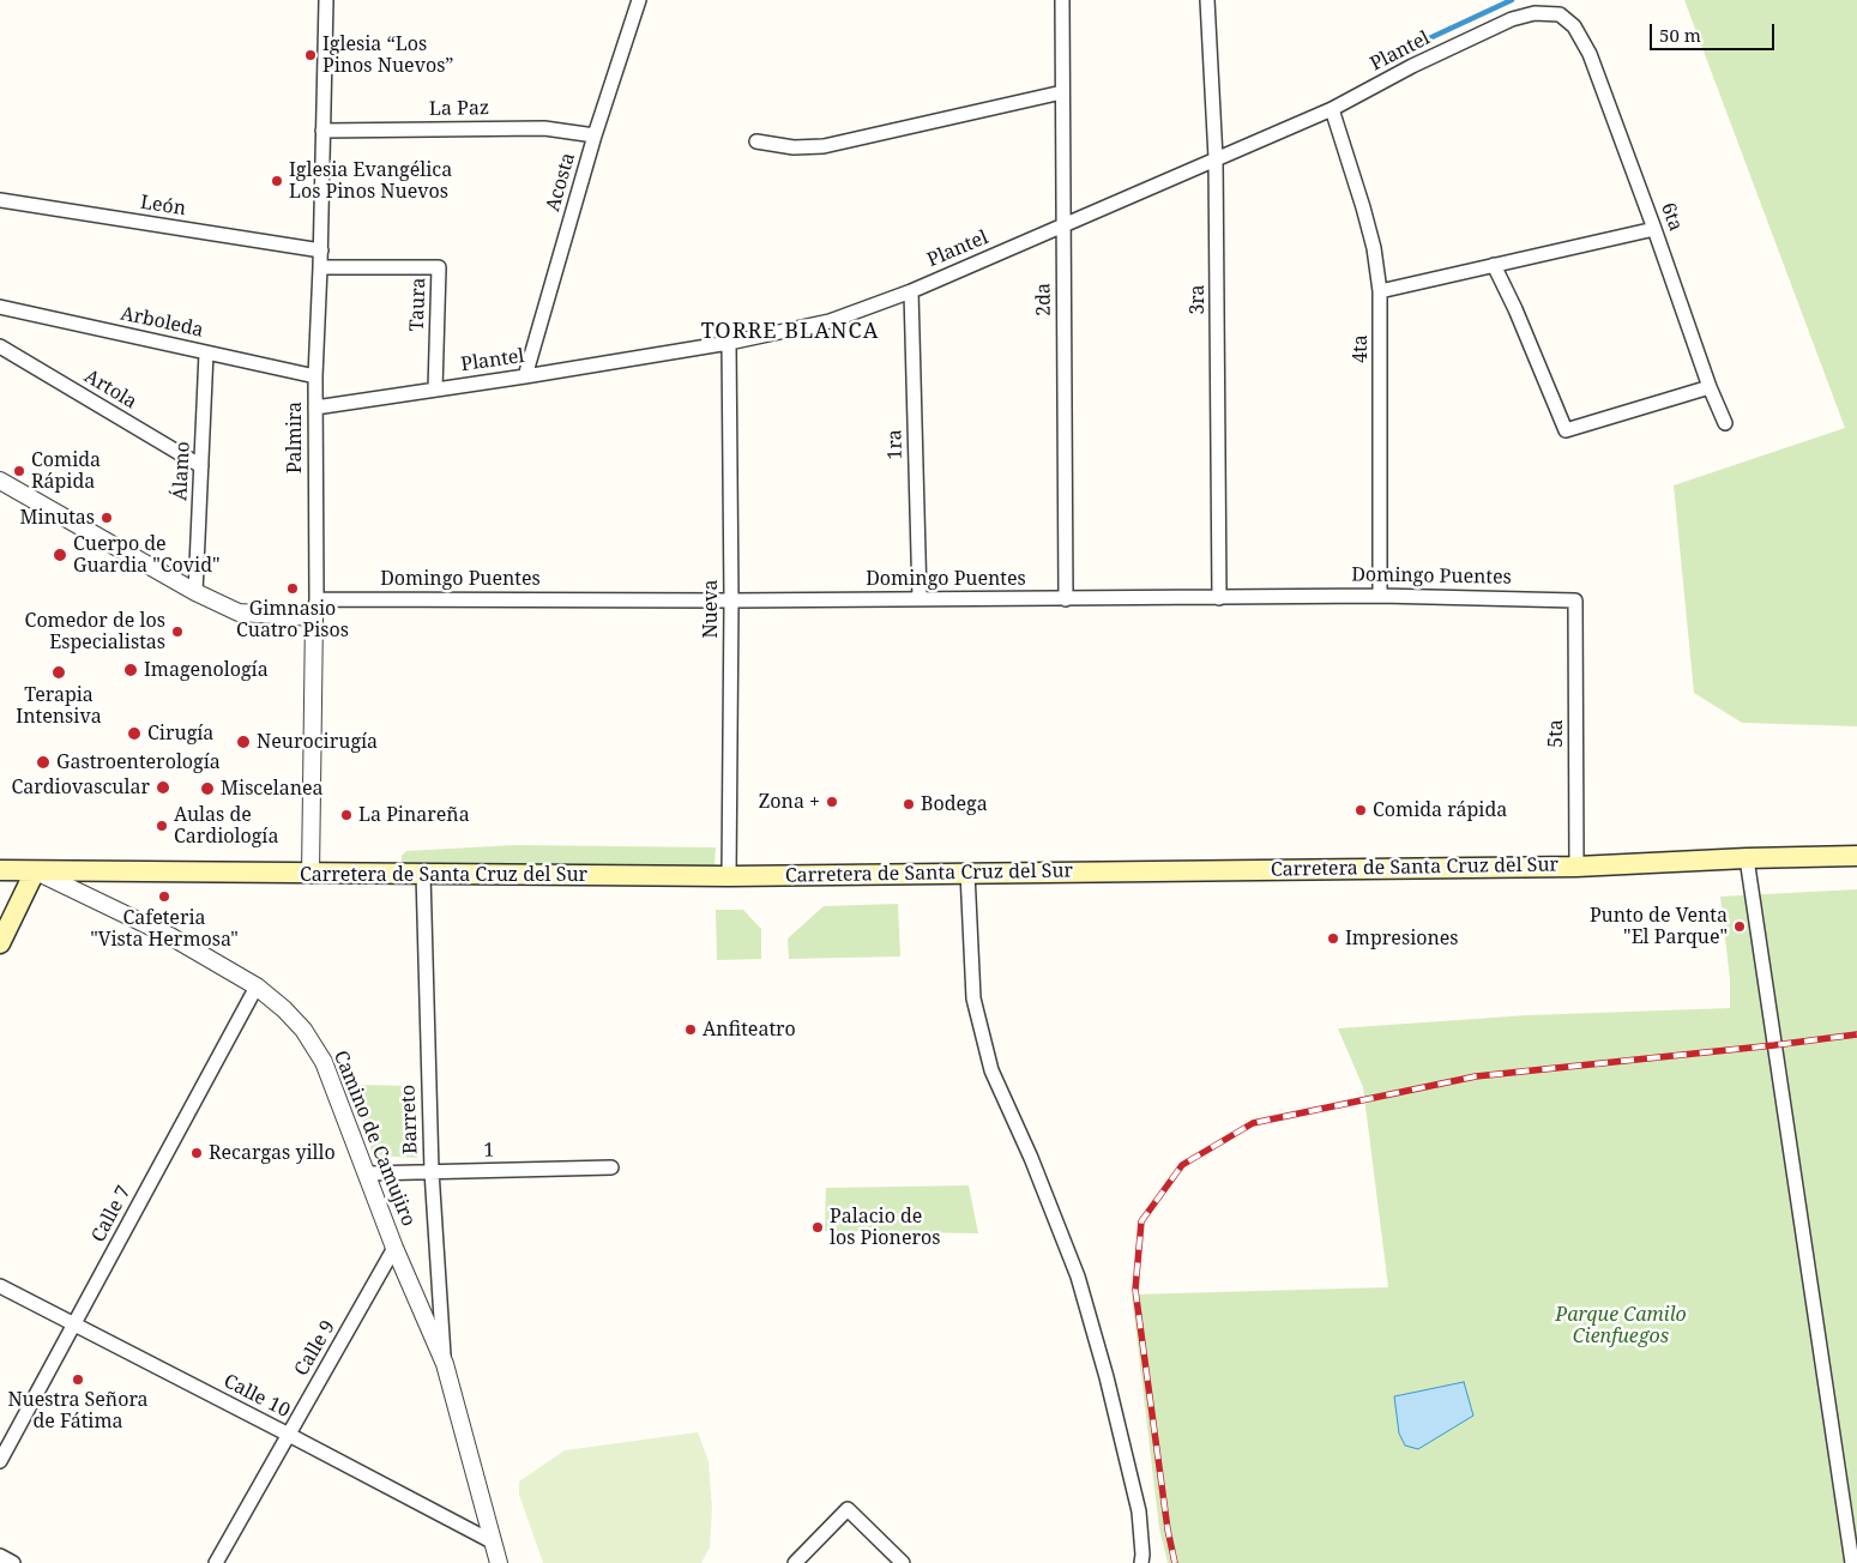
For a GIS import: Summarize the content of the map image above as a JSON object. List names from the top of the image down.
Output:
{
  "streets": {
    "main road": ["Carretera de Santa Cruz del Sur"],
    "street": [
      "Plantel",
      "La Paz",
      "Acosta",
      "León",
      "6ta",
      "2da",
      "3ra",
      "Taura",
      "Arboleda",
      "4ta",
      "Artola",
      "Palmira",
      "1ra",
      "Álamo",
      "Domingo Puentes",
      "Nueva",
      "5ta",
      "Barreto",
      "Camino de Camujiro",
      "1",
      "Calle 7",
      "Calle 9",
      "Calle 10"
    ]
  },
  "crossings": [
    ["Plantel", "Acosta"],
    ["Plantel", "6ta"],
    ["Plantel", "2da"],
    ["Plantel", "3ra"],
    ["Plantel", "Taura"],
    ["Plantel", "4ta"],
    ["Plantel", "Palmira"],
    ["Plantel", "1ra"],
    ["Plantel", "Nueva"],
    ["La Paz", "Acosta"],
    ["La Paz", "Palmira"],
    ["León", "Palmira"],
    ["2da", "Domingo Puentes"],
    ["3ra", "Domingo Puentes"],
    ["Taura", "Palmira"],
    ["Arboleda", "Palmira"],
    ["Arboleda", "Álamo"],
    ["4ta", "Domingo Puentes"],
    ["Artola", "Álamo"],
    ["Palmira", "Domingo Puentes"],
    ["Palmira", "Carretera de Santa Cruz del Sur"],
    ["1ra", "Domingo Puentes"],
    ["Domingo Puentes", "Nueva"],
    ["Domingo Puentes", "5ta"],
    ["Nueva", "Carretera de Santa Cruz del Sur"],
    ["5ta", "Carretera de Santa Cruz del Sur"],
    ["Carretera de Santa Cruz del Sur", "Barreto"],
    ["Carretera de Santa Cruz del Sur", "Camino de Camujiro"],
    ["Barreto", "Camino de Camujiro"],
    ["Barreto", "1"],
    ["Camino de Camujiro", "1"],
    ["Camino de Camujiro", "Calle 7"],
    ["Camino de Camujiro", "Calle 9"],
    ["Camino de Camujiro", "Calle 10"],
    ["Calle 7", "Calle 10"],
    ["Calle 9", "Calle 10"]
  ],
  "districts": ["TORRE BLANCA"],
  "parks": ["Parque Camilo Cienfuegos"],
  "places": [
    "Iglesia “Los Pinos Nuevos”",
    "Iglesia Evangélica Los Pinos Nuevos",
    "Comida Rápida",
    "Minutas",
    "Cuerpo de Guardia \"Covid\"",
    "Gimnasio Cuatro Pisos",
    "Comedor de los Especialistas",
    "Imagenología",
    "Terapia Intensiva",
    "Cirugía",
    "Neurocirugía",
    "Gastroenterología",
    "Cardiovascular",
    "Miscelanea",
    "Zona +",
    "Bodega",
    "Comida rápida",
    "La Pinareña",
    "Aulas de Cardiología",
    "Cafeteria \"Vista Hermosa\"",
    "Punto de Venta \"El Parque\"",
    "Impresiones",
    "Anfiteatro",
    "Recargas yillo",
    "Palacio de los Pioneros",
    "Nuestra Señora de Fátima"
  ],
  "scale_bar": "50 m"
}
